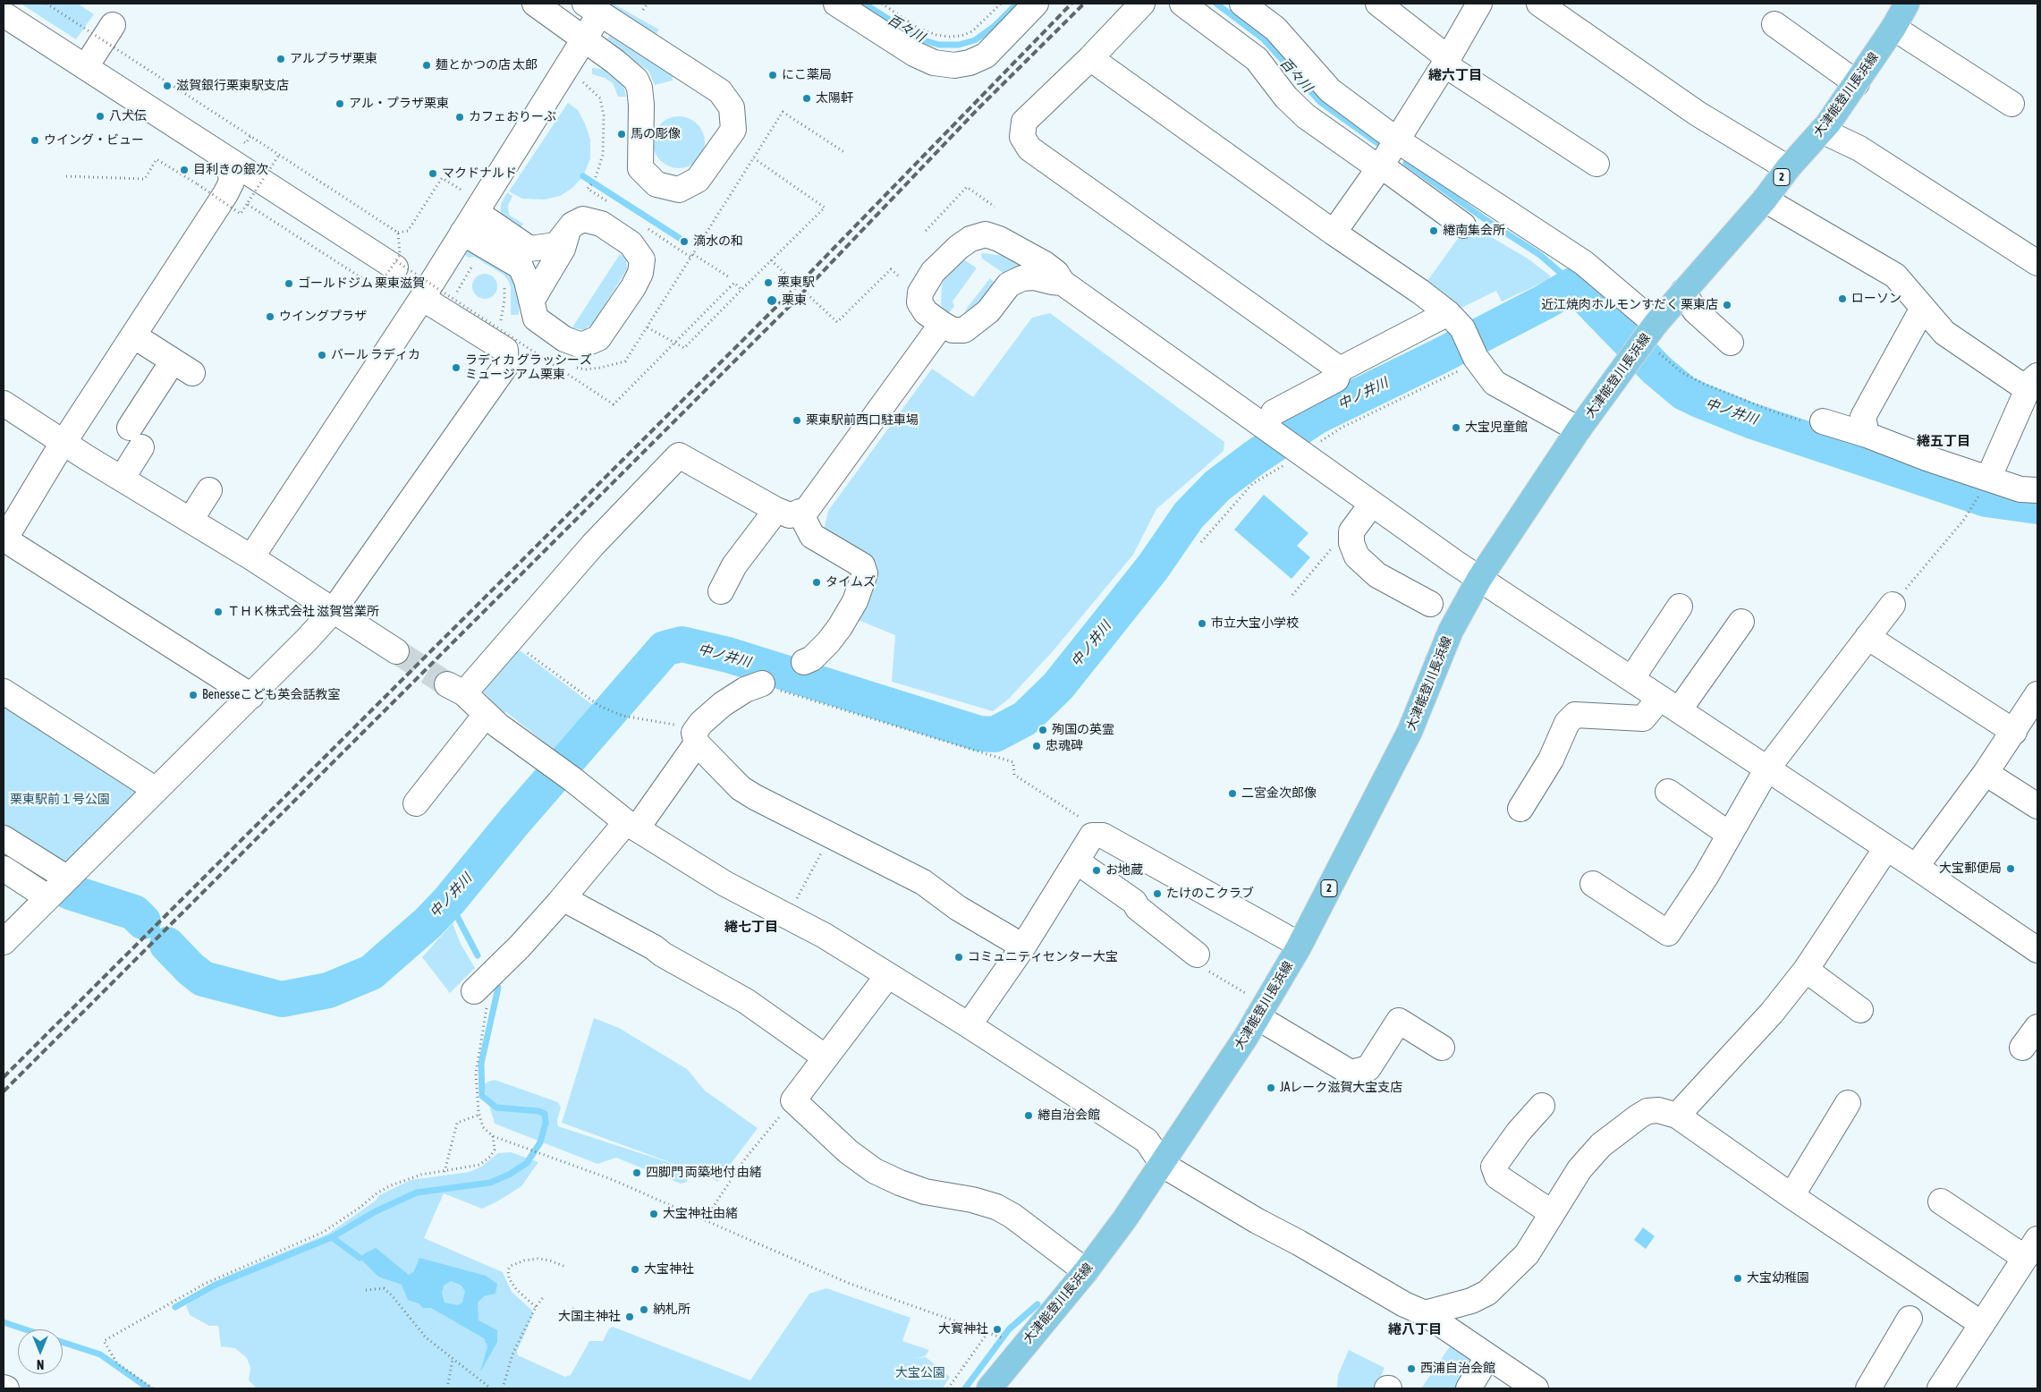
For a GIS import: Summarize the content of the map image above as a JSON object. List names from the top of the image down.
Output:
{
  "streets": {
    "main road": ["大津能登川長浜線", "2"]
  },
  "districts": [
    "綣六丁目",
    "綣五丁目",
    "綣七丁目",
    "綣八丁目"
  ],
  "water": ["百々川", "中ノ井川"],
  "parks": ["栗東駅前１号公園", "大宝公園"],
  "places": [
    "アルプラザ栗東",
    "麺とかつの店 太郎",
    "にこ薬局",
    "滋賀銀行栗東駅支店",
    "太陽軒",
    "アル・プラザ栗東",
    "八犬伝",
    "カフェおりーぶ",
    "馬の彫像",
    "ウイング・ビュー",
    "目利きの銀次",
    "マクドナルド",
    "綣南集会所",
    "滴水の和",
    "栗東駅",
    "ゴールドジム 栗東滋賀",
    "ローソン",
    "栗東",
    "近江焼肉ホルモンすだく 栗東店",
    "ウイングプラザ",
    "バール ラディカ",
    "ラディカ グラッシーズ ミュージアム栗東",
    "栗東駅前西口駐車場",
    "大宝児童館",
    "タイムズ",
    "ＴＨＫ株式会社 滋賀営業所",
    "市立大宝小学校",
    "Benesseこども英会話教室",
    "殉国の英霊",
    "忠魂碑",
    "二宮金次郎像",
    "大宝郵便局",
    "お地蔵",
    "たけのこクラブ",
    "コミュニティセンター大宝",
    "JAレーク滋賀大宝支店",
    "綣自治会館",
    "四脚門 両築地付 由緒",
    "大宝神社由緒",
    "大宝神社",
    "大宝幼稚園",
    "納札所",
    "大国主神社",
    "大寳神社",
    "西浦自治会館"
  ],
  "north": "bottom"
}
